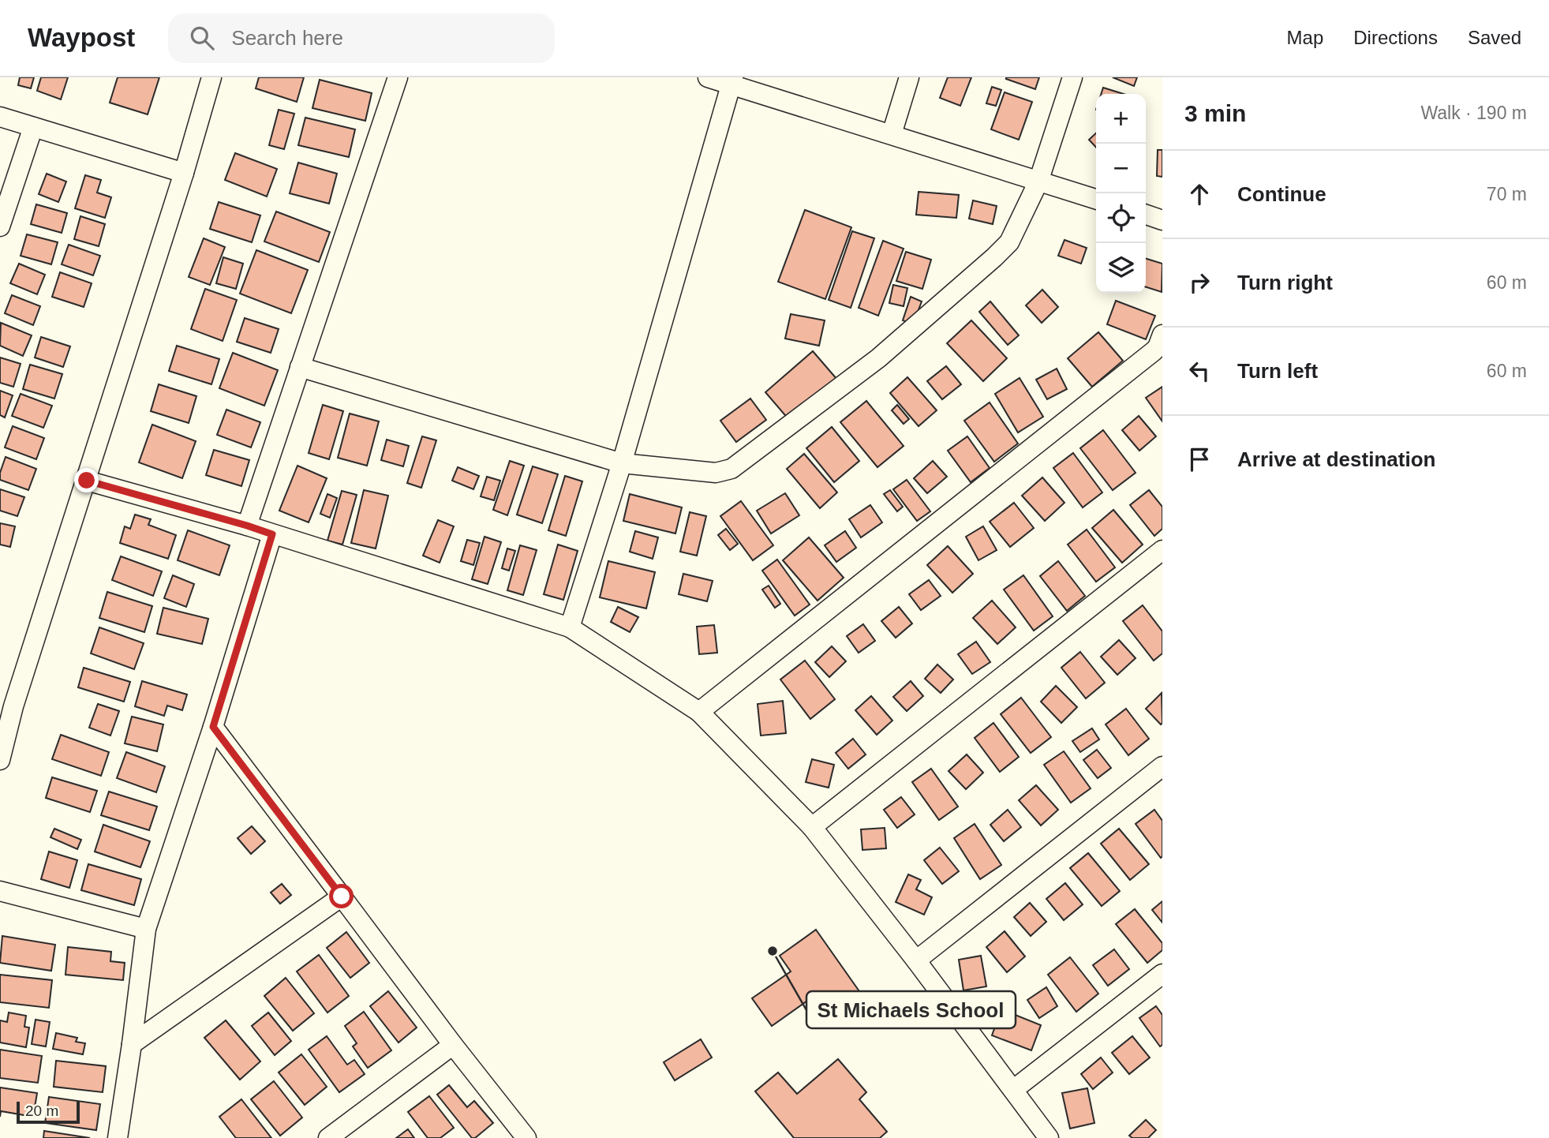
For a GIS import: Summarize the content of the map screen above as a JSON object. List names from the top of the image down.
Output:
{
  "places": ["St Michaels School"],
  "scale_bar": "20 m",
  "page": {
    "header": "Waypost",
    "search": "Search here",
    "nav": ["Map", "Directions", "Saved"],
    "heading": ["3 min", "Walk · 190 m"],
    "map_buttons": ["+", "−"],
    "list": [
      ["Continue", "70 m"],
      ["Turn right", "60 m"],
      ["Turn left", "60 m"],
      "Arrive at destination"
    ],
    "scale": "20 m"
  }
}
